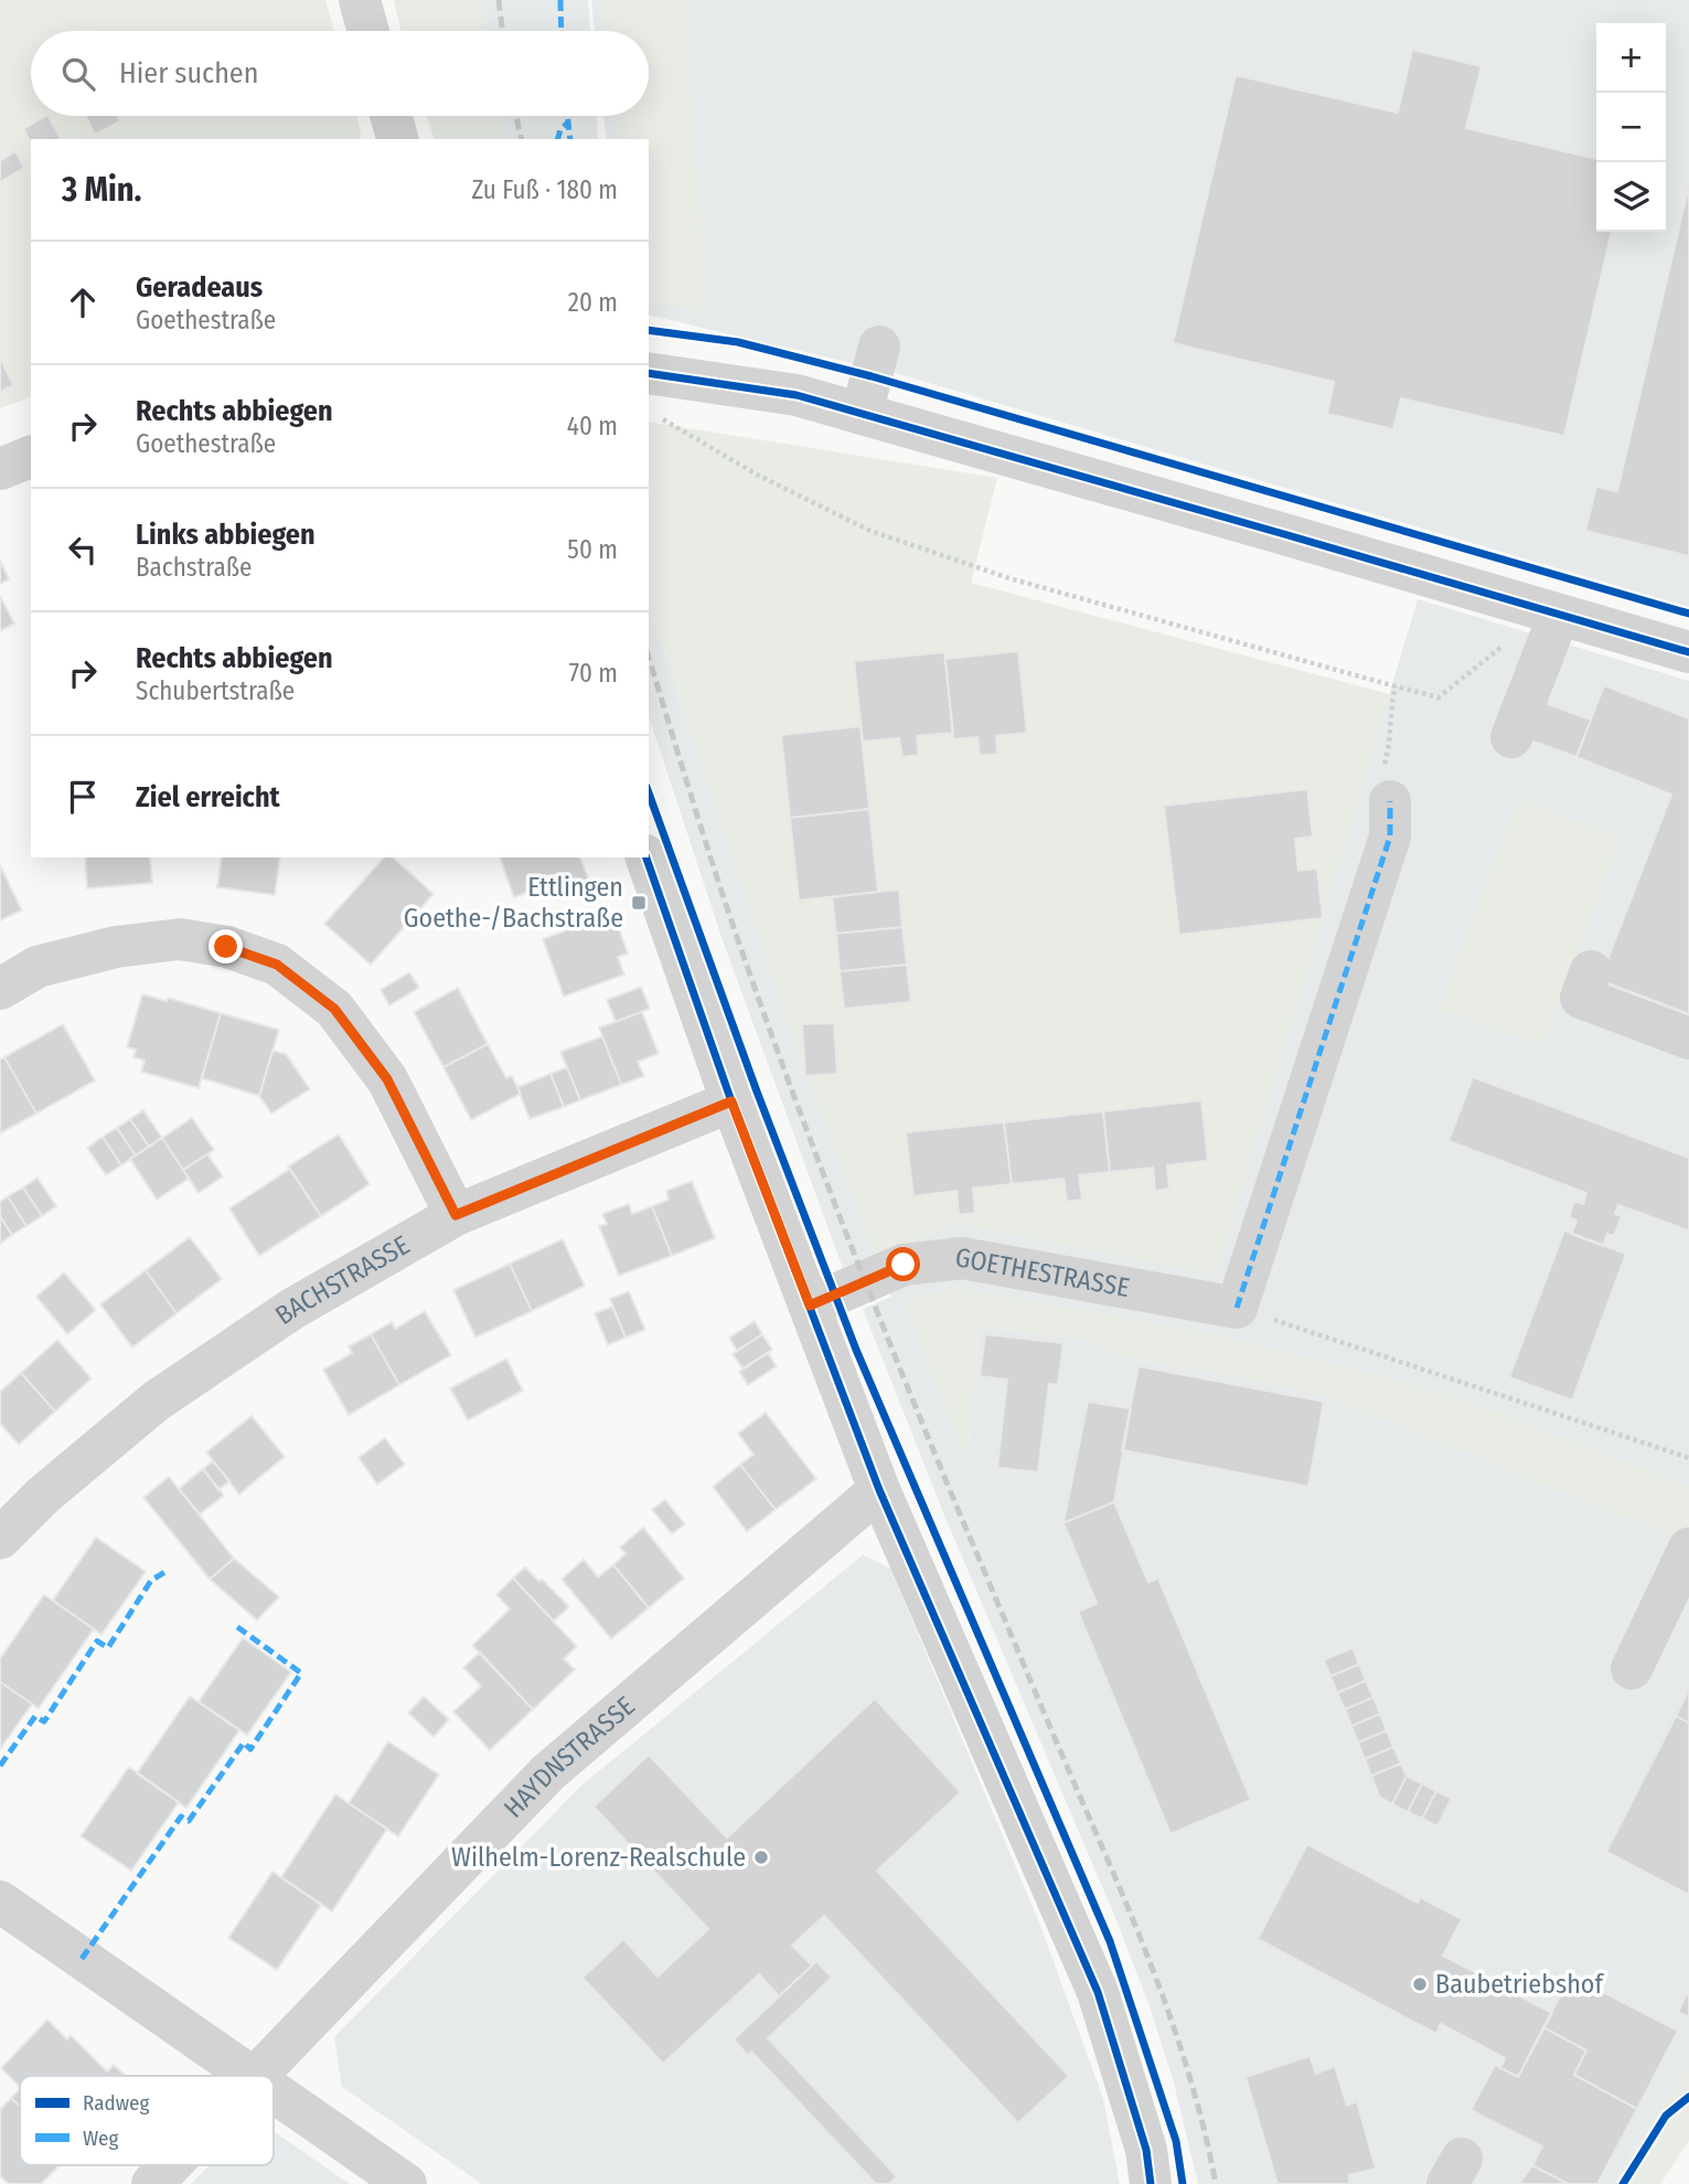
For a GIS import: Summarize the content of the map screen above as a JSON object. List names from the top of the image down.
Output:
{
  "streets": {
    "street": ["GOETHESTRASSE", "BACHSTRASSE", "HAYDNSTRASSE"]
  },
  "places": {
    "transit": ["Ettlingen Goethe-/Bachstraße"],
    "other": ["Wilhelm-Lorenz-Realschule", "Baubetriebshof"]
  },
  "legend": ["Radweg", "Weg"],
  "page": {
    "map_buttons": ["+", "−"],
    "search": "Hier suchen",
    "heading": ["3 Min.", "Zu Fuß · 180 m"],
    "list": [
      ["Geradeaus", "Goethestraße", "20 m"],
      ["Rechts abbiegen", "Goethestraße", "40 m"],
      ["Links abbiegen", "Bachstraße", "50 m"],
      ["Rechts abbiegen", "Schubertstraße", "70 m"],
      "Ziel erreicht"
    ]
  }
}
